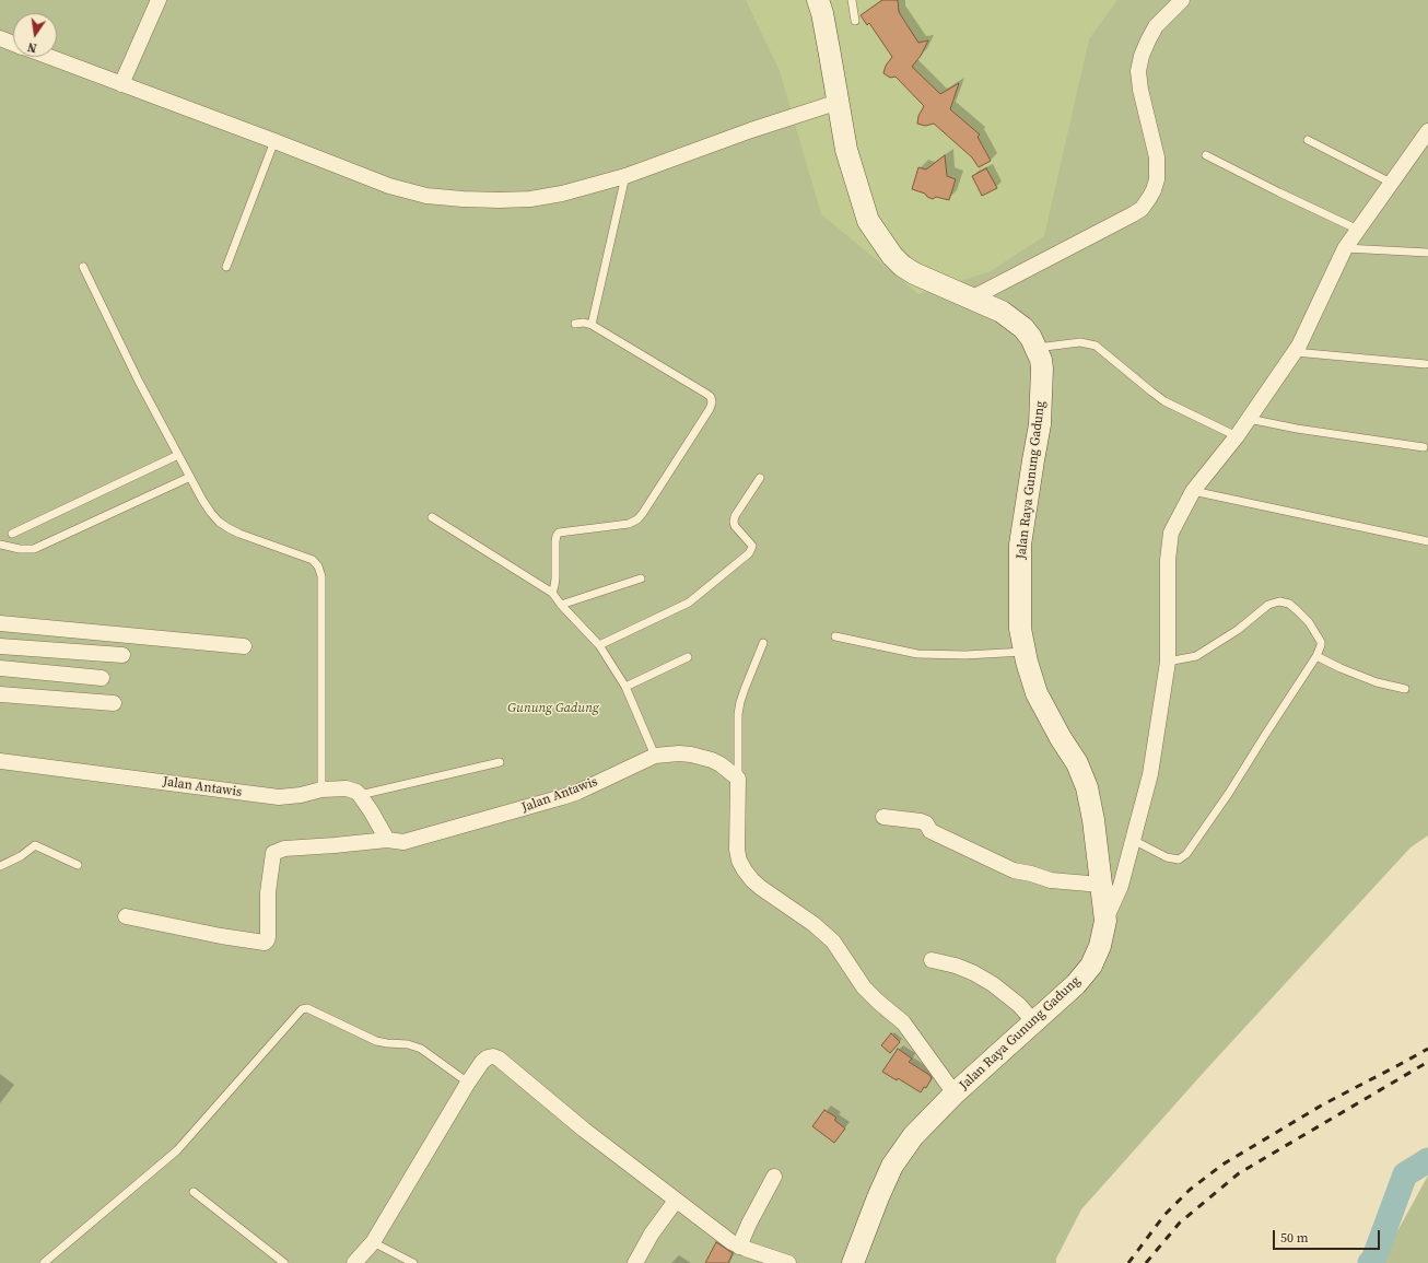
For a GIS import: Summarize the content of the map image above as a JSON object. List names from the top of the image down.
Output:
{
  "streets": {
    "street": ["Jalan Raya Gunung Gadung", "Jalan Antawis"]
  },
  "parks": ["Gunung Gadung"],
  "scale_bar": "50 m",
  "north": "bottom"
}
